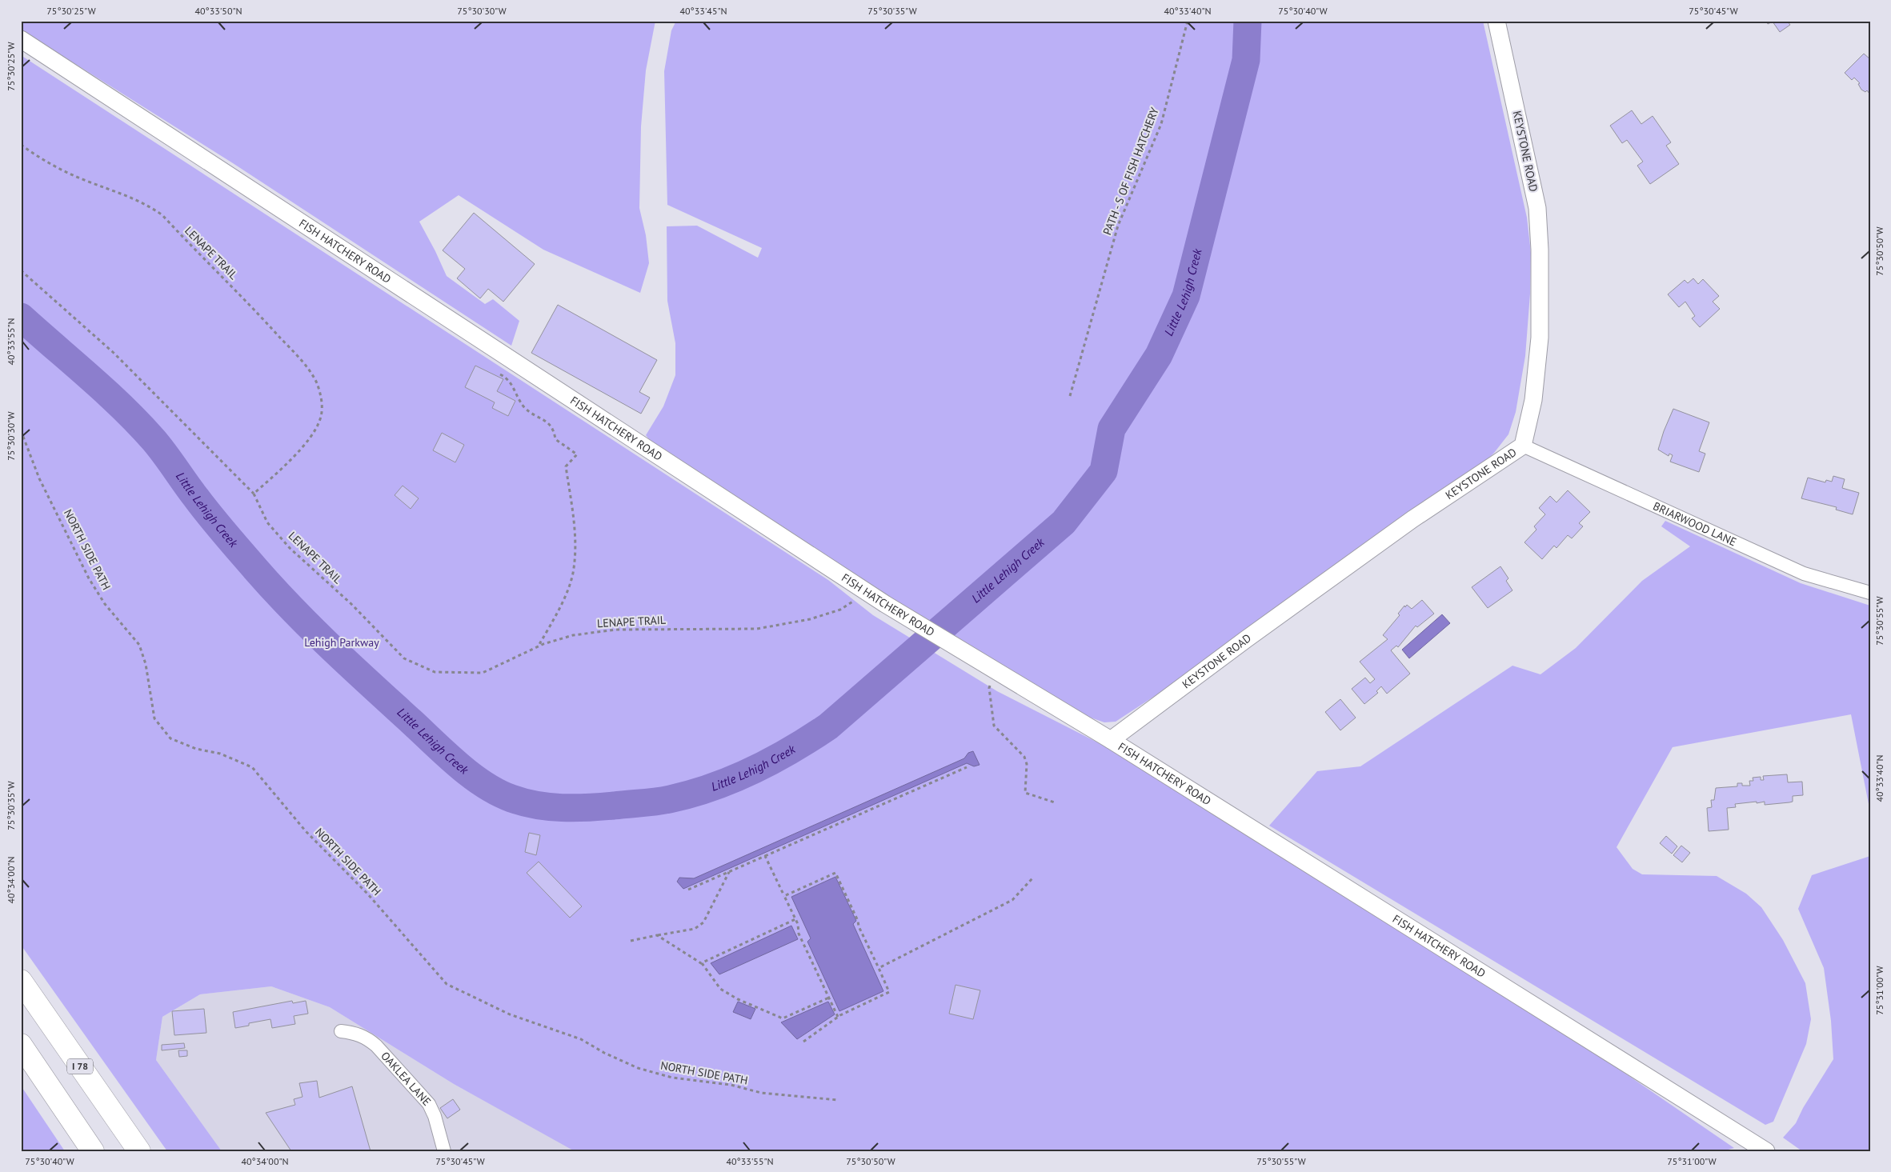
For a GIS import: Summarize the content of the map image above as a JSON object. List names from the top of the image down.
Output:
{
  "streets": {
    "highway": ["I 78"],
    "street": [
      "KEYSTONE ROAD",
      "FISH HATCHERY ROAD",
      "BRIARWOOD LANE",
      "OAKLEA LANE"
    ],
    "path": ["PATH - S OF FISH HATCHERY", "LENAPE TRAIL", "NORTH SIDE PATH"]
  },
  "crossings": [
    ["KEYSTONE ROAD", "FISH HATCHERY ROAD"],
    ["KEYSTONE ROAD", "BRIARWOOD LANE"],
    ["FISH HATCHERY ROAD", "LENAPE TRAIL"]
  ],
  "water": ["Little Lehigh Creek"],
  "parks": ["Lehigh Parkway"],
  "coordinates": [
    "75°30'25\"W",
    "40°33'50\"N",
    "75°30'30\"W",
    "40°33'45\"N",
    "75°30'35\"W",
    "40°33'40\"N",
    "75°30'40\"W",
    "75°30'45\"W",
    "75°30'50\"W",
    "40°33'55\"N",
    "75°30'55\"W",
    "40°34'00\"N",
    "75°31'00\"W"
  ]
}
